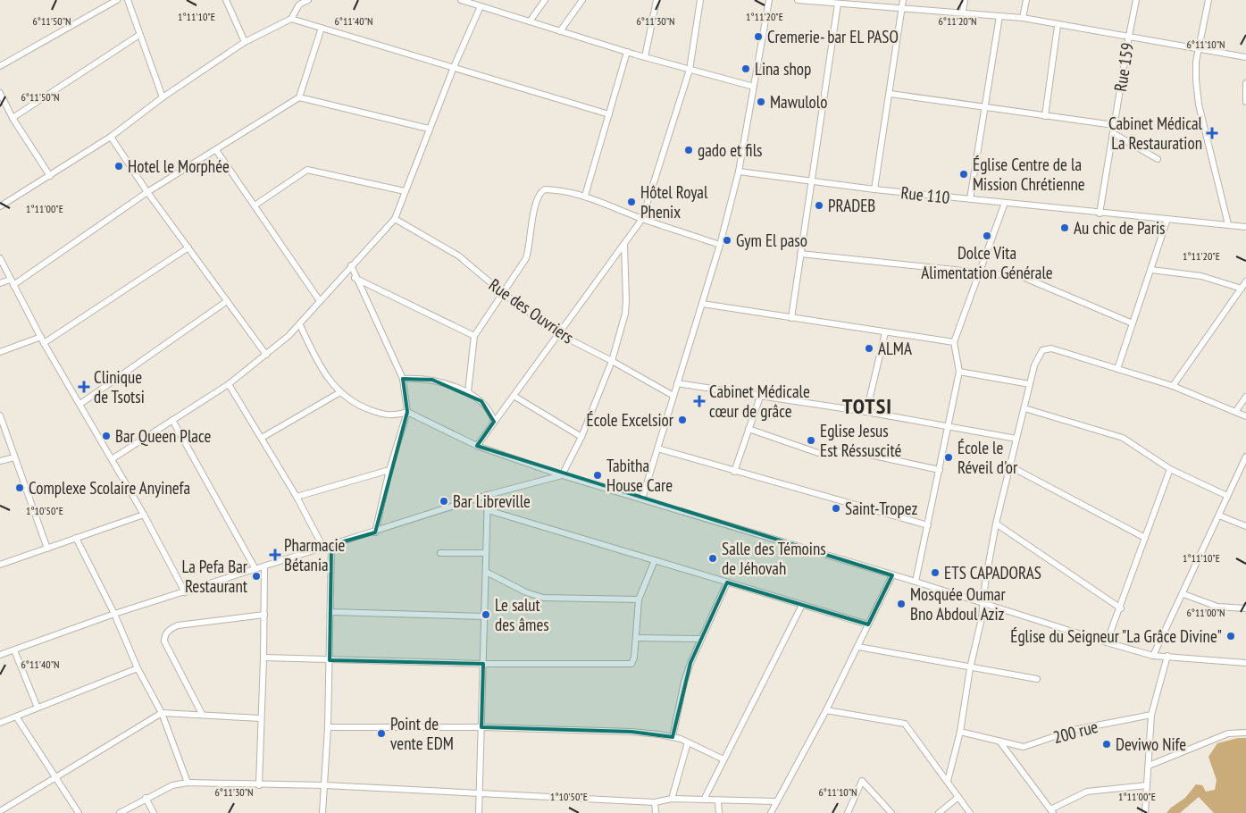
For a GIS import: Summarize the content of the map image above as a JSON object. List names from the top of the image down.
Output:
{
  "streets": {
    "street": [
      "Rue 159",
      "Rue 110",
      "Rue des Ouvriers",
      "200 rue"
    ]
  },
  "crossings": [
    ["Rue 159", "Rue 110"]
  ],
  "districts": ["TOTSI"],
  "places": {
    "other": [
      "Cremerie- bar EL PASO",
      "Lina shop",
      "Mawulolo",
      "gado et fils",
      "Hotel le Morphée",
      "Église Centre de la Mission Chrétienne",
      "Hôtel Royal Phenix",
      "PRADEB",
      "Au chic de Paris",
      "Dolce Vita Alimentation Générale",
      "Gym El paso",
      "ALMA",
      "École Excelsior",
      "Bar Queen Place",
      "Eglise Jesus Est Réssuscité",
      "École le Réveil d'or",
      "Tabitha House Care",
      "Complexe Scolaire Anyinefa",
      "Bar Libreville",
      "Saint-Tropez",
      "Salle des Témoins de Jéhovah",
      "ETS CAPADORAS",
      "La Pefa Bar Restaurant",
      "Mosquée Oumar Bno Abdoul Aziz",
      "Le salut des âmes",
      "Église du Seigneur \"La Grâce Divine\"",
      "Point de vente EDM",
      "Deviwo Nife"
    ],
    "health": [
      "Cabinet Médical La Restauration",
      "Clinique de Tsotsi",
      "Cabinet Médicale cœur de grâce",
      "Pharmacie Bétania"
    ]
  },
  "coordinates": [
    "1°11'10\"E",
    "1°11'20\"E",
    "6°11'50\"N",
    "6°11'40\"N",
    "6°11'30\"N",
    "6°11'20\"N",
    "6°11'10\"N",
    "1°11'00\"E",
    "1°10'50\"E",
    "6°11'00\"N"
  ]
}
